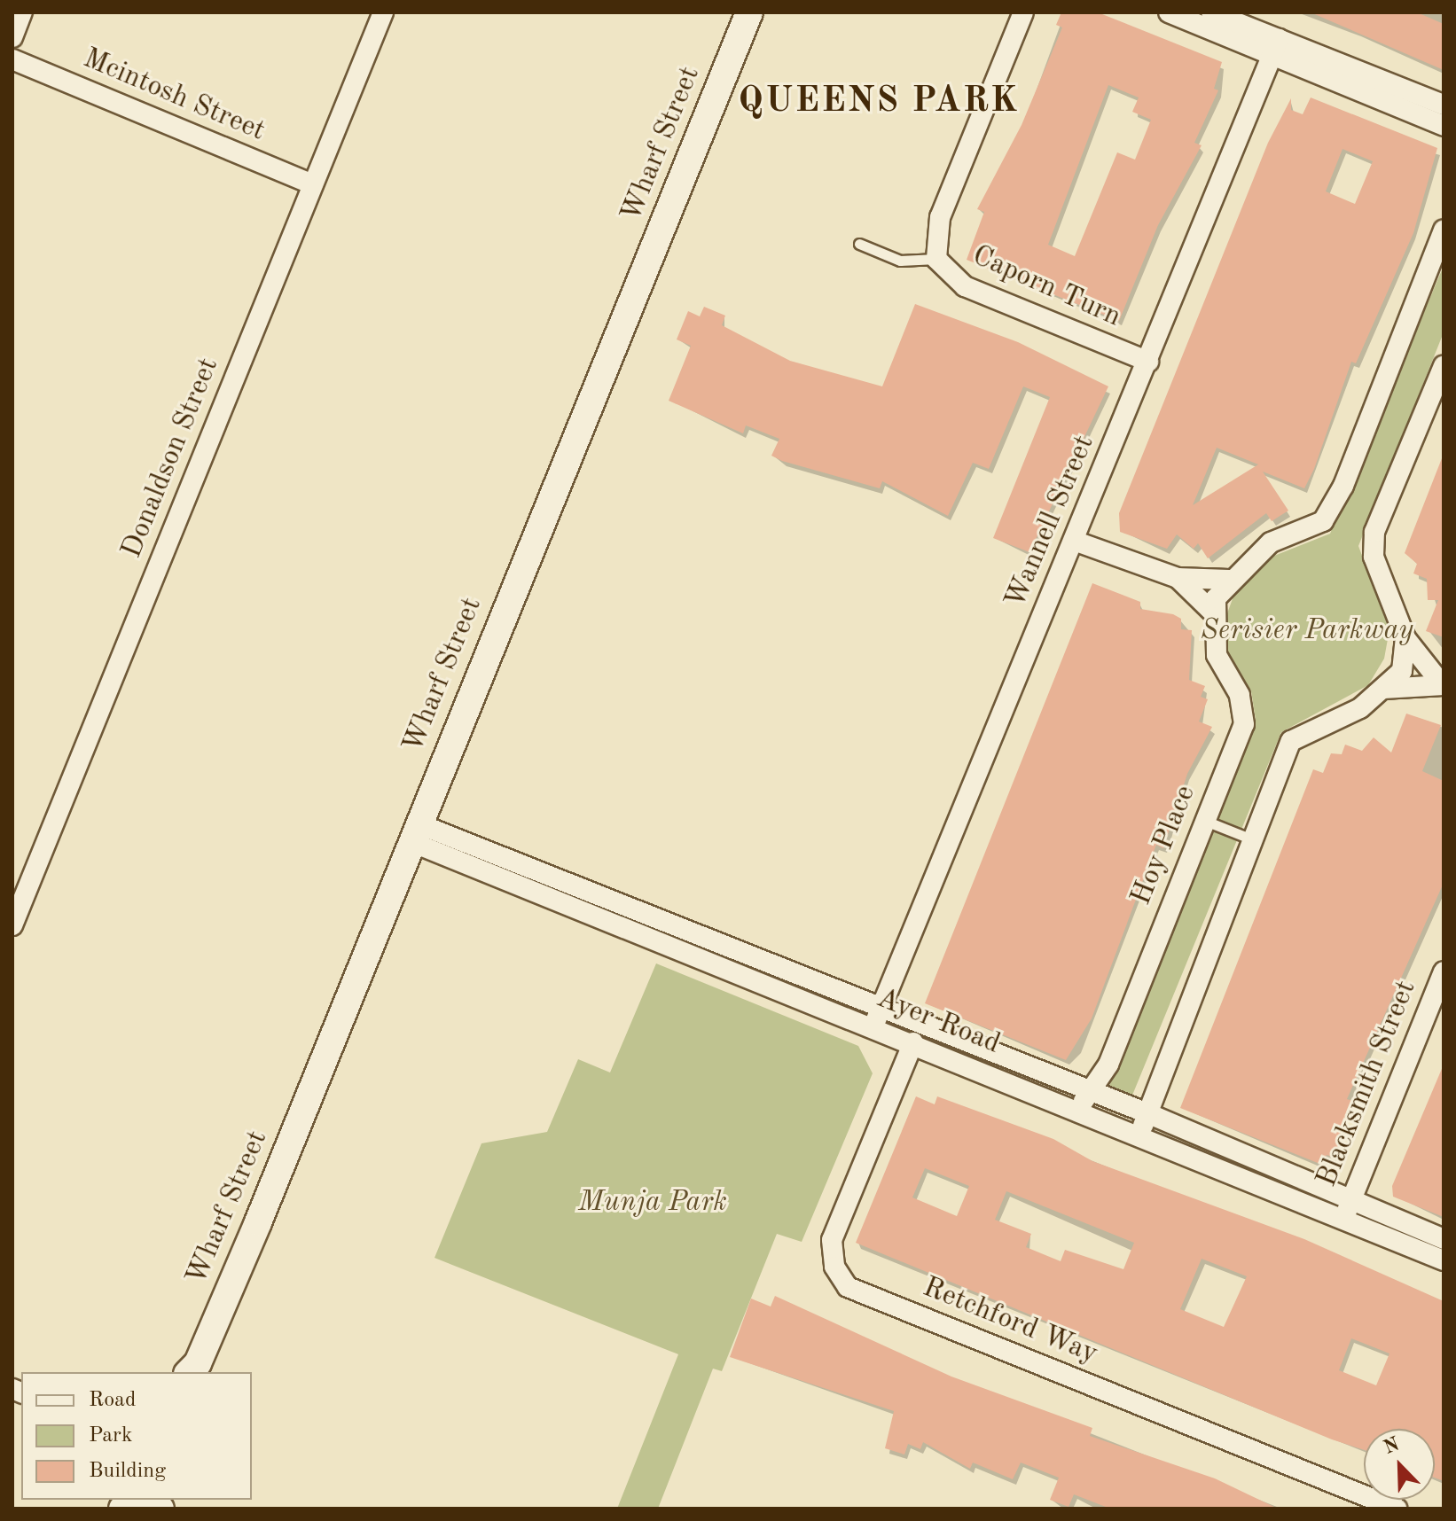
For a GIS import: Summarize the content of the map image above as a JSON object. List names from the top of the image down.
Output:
{
  "streets": {
    "street": [
      "Mcintosh Street",
      "Wharf Street",
      "Caporn Turn",
      "Donaldson Street",
      "Wannell Street",
      "Hoy Place",
      "Ayer Road",
      "Blacksmith Street",
      "Retchford Way"
    ]
  },
  "crossings": [
    ["Mcintosh Street", "Donaldson Street"],
    ["Wharf Street", "Ayer Road"],
    ["Caporn Turn", "Wannell Street"],
    ["Wannell Street", "Ayer Road"],
    ["Hoy Place", "Ayer Road"],
    ["Ayer Road", "Blacksmith Street"],
    ["Ayer Road", "Retchford Way"]
  ],
  "districts": ["QUEENS PARK"],
  "parks": ["Serisier Parkway", "Munja Park"],
  "legend": ["Road", "Park", "Building"],
  "north": "top left"
}
